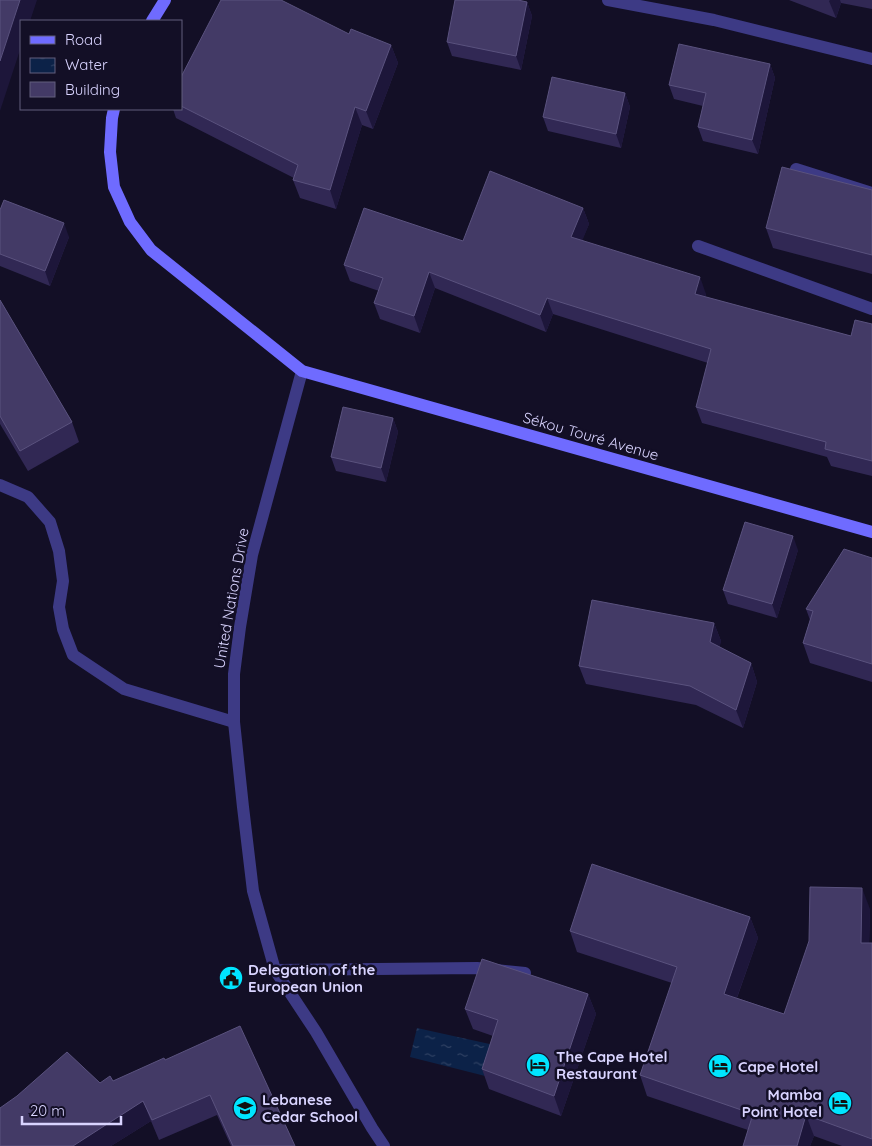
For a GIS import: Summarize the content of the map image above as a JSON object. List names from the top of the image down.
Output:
{
  "streets": {
    "main road": ["Sékou Touré Avenue"],
    "street": ["United Nations Drive"]
  },
  "crossings": [
    ["Sékou Touré Avenue", "United Nations Drive"]
  ],
  "places": {
    "public building": ["Delegation of the European Union"],
    "hotel": ["The Cape Hotel Restaurant", "Cape Hotel", "Mamba Point Hotel"],
    "school or university": ["Lebanese Cedar School"]
  },
  "legend": ["Road", "Water", "Building"],
  "scale_bar": "20 m"
}
